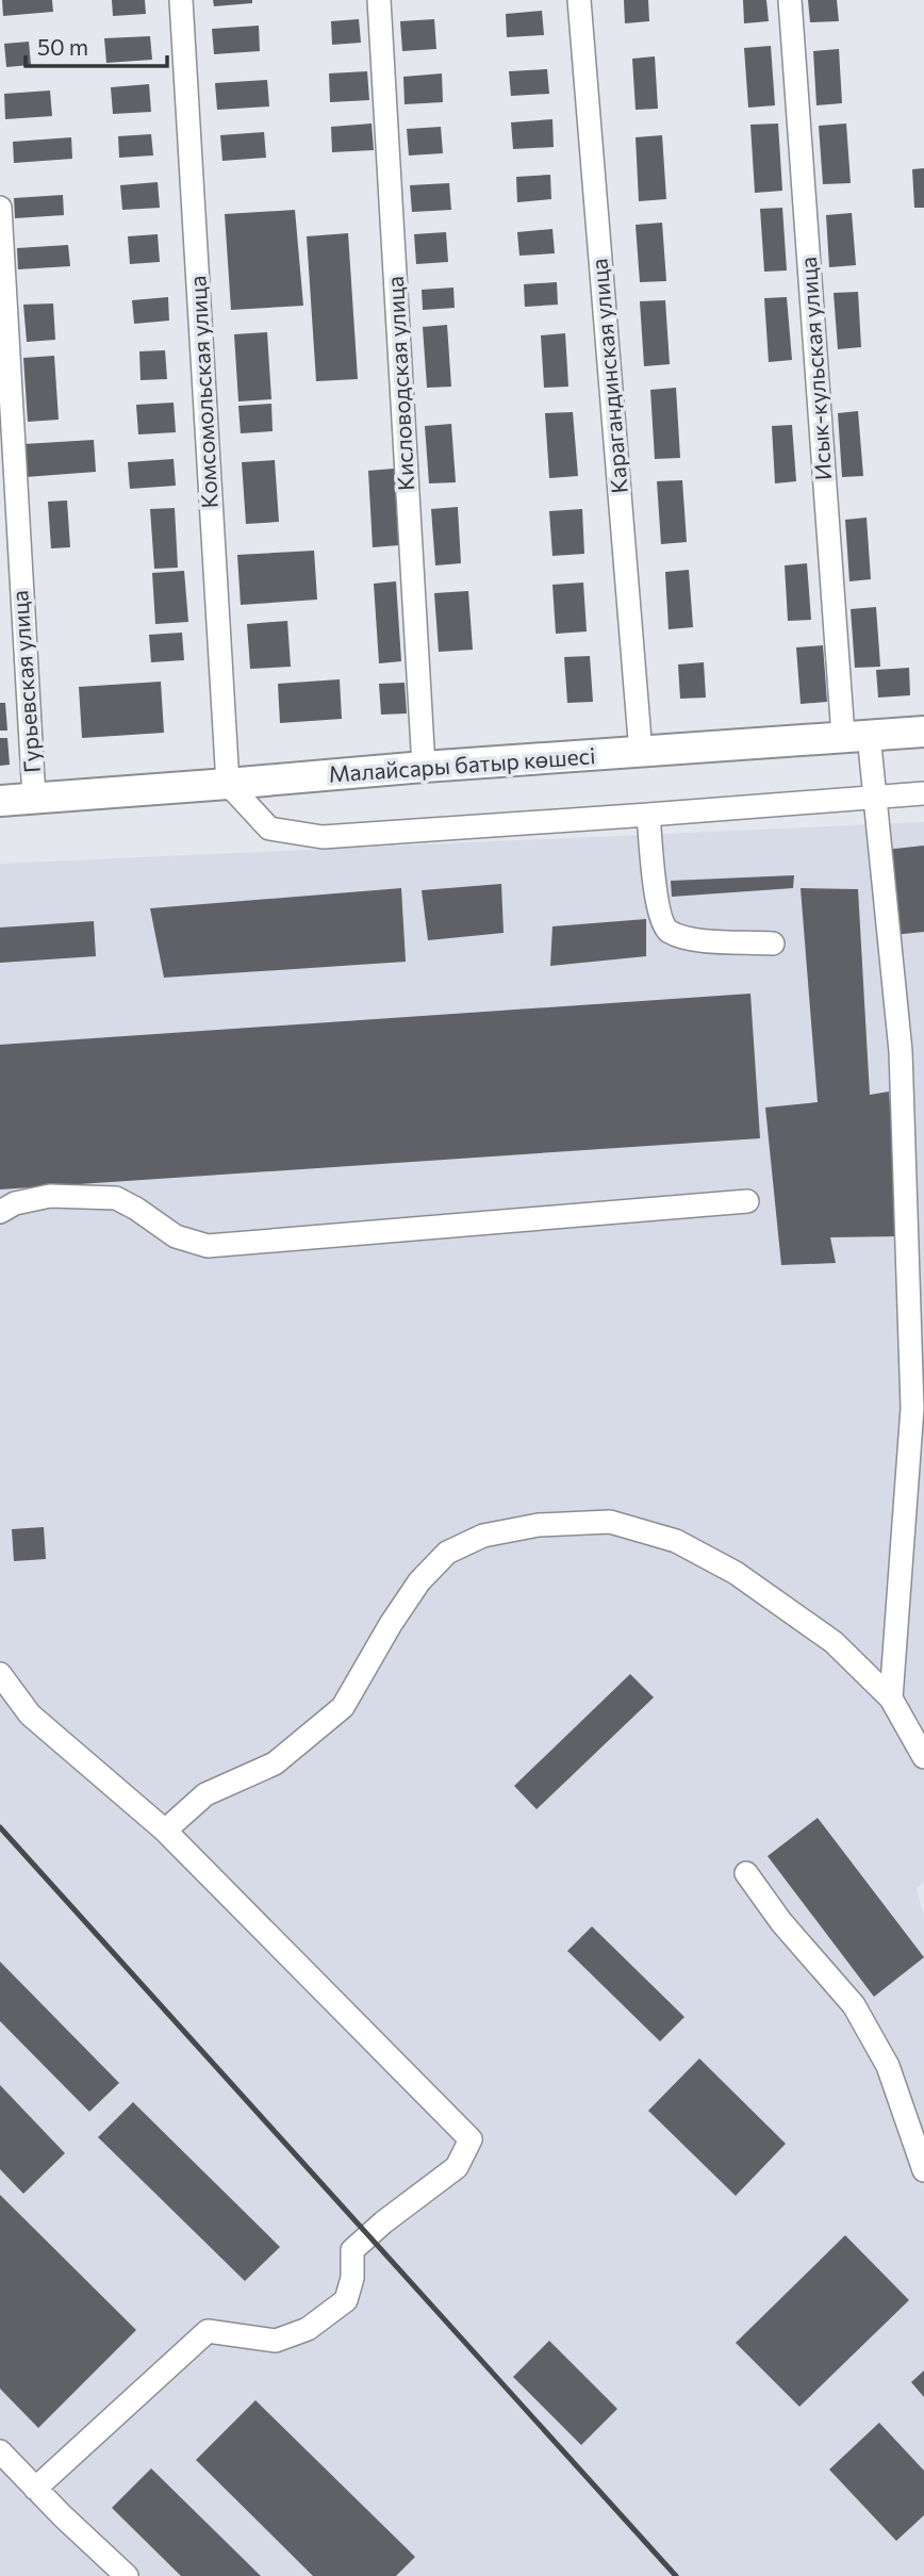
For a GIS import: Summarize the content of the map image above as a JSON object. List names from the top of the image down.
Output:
{
  "streets": {
    "main road": ["Малайсары батыр көшесі"],
    "street": [
      "Исык-кульская улица",
      "Карагандинская улица",
      "Кисловодская улица",
      "Комсомольская улица",
      "Гурьевская улица"
    ]
  },
  "crossings": [
    ["Исык-кульская улица", "Малайсары батыр көшесі"],
    ["Карагандинская улица", "Малайсары батыр көшесі"],
    ["Кисловодская улица", "Малайсары батыр көшесі"],
    ["Комсомольская улица", "Малайсары батыр көшесі"],
    ["Гурьевская улица", "Малайсары батыр көшесі"]
  ],
  "scale_bar": "50 m"
}
